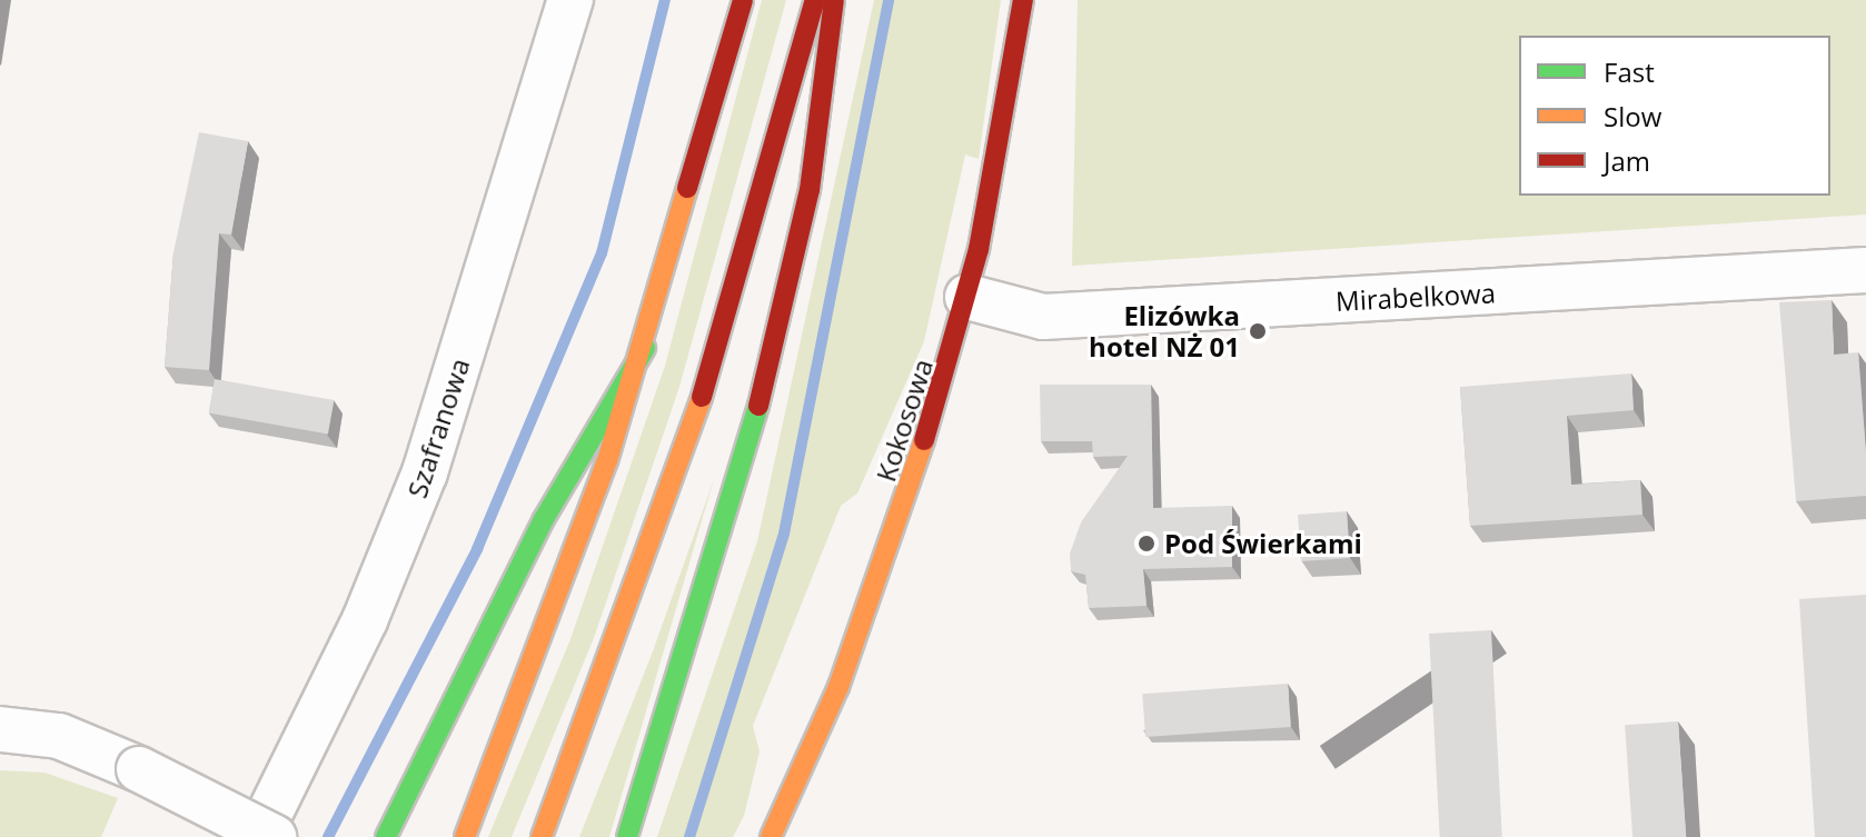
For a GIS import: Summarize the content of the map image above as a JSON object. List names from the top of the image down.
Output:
{
  "streets": {
    "main road": ["Kokosowa"],
    "street": ["Mirabelkowa", "Szafranowa"]
  },
  "crossings": [
    ["Mirabelkowa", "Kokosowa"]
  ],
  "places": ["Elizówka hotel NŻ 01", "Pod Świerkami"],
  "legend": ["Fast", "Slow", "Jam"]
}
